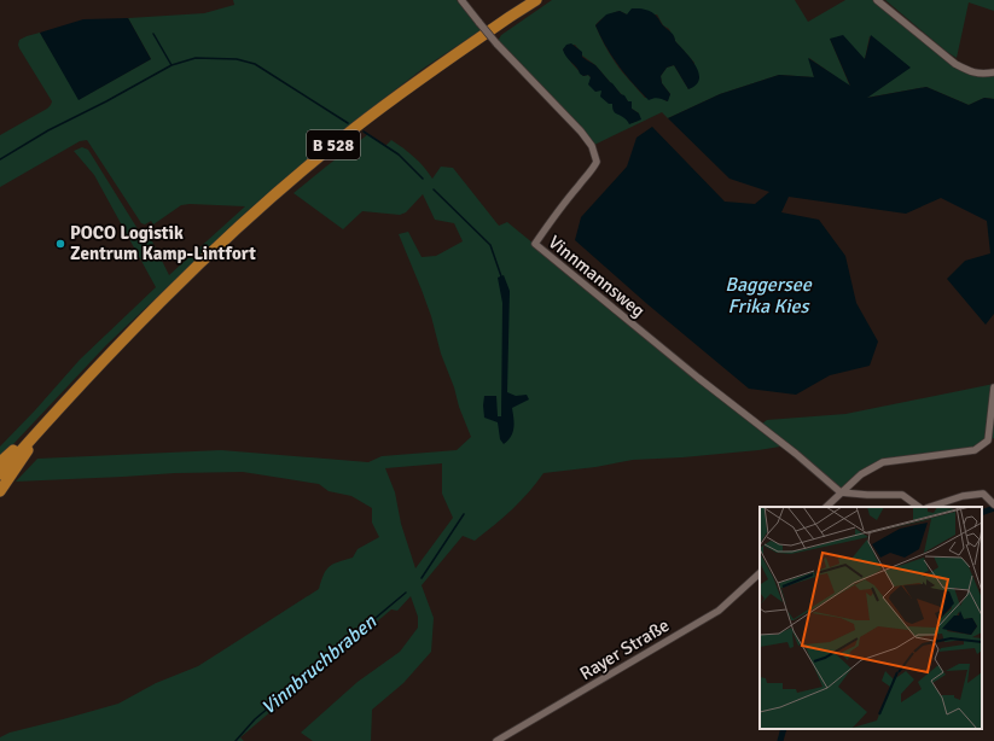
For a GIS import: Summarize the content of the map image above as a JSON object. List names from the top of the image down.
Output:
{
  "streets": {
    "highway": ["B 528"],
    "street": ["Vinnmannsweg", "Rayer Straße"]
  },
  "water": ["Baggersee Frika Kies", "Vinnbruchbraben"],
  "places": ["POCO Logistik Zentrum Kamp-Lintfort"]
}
